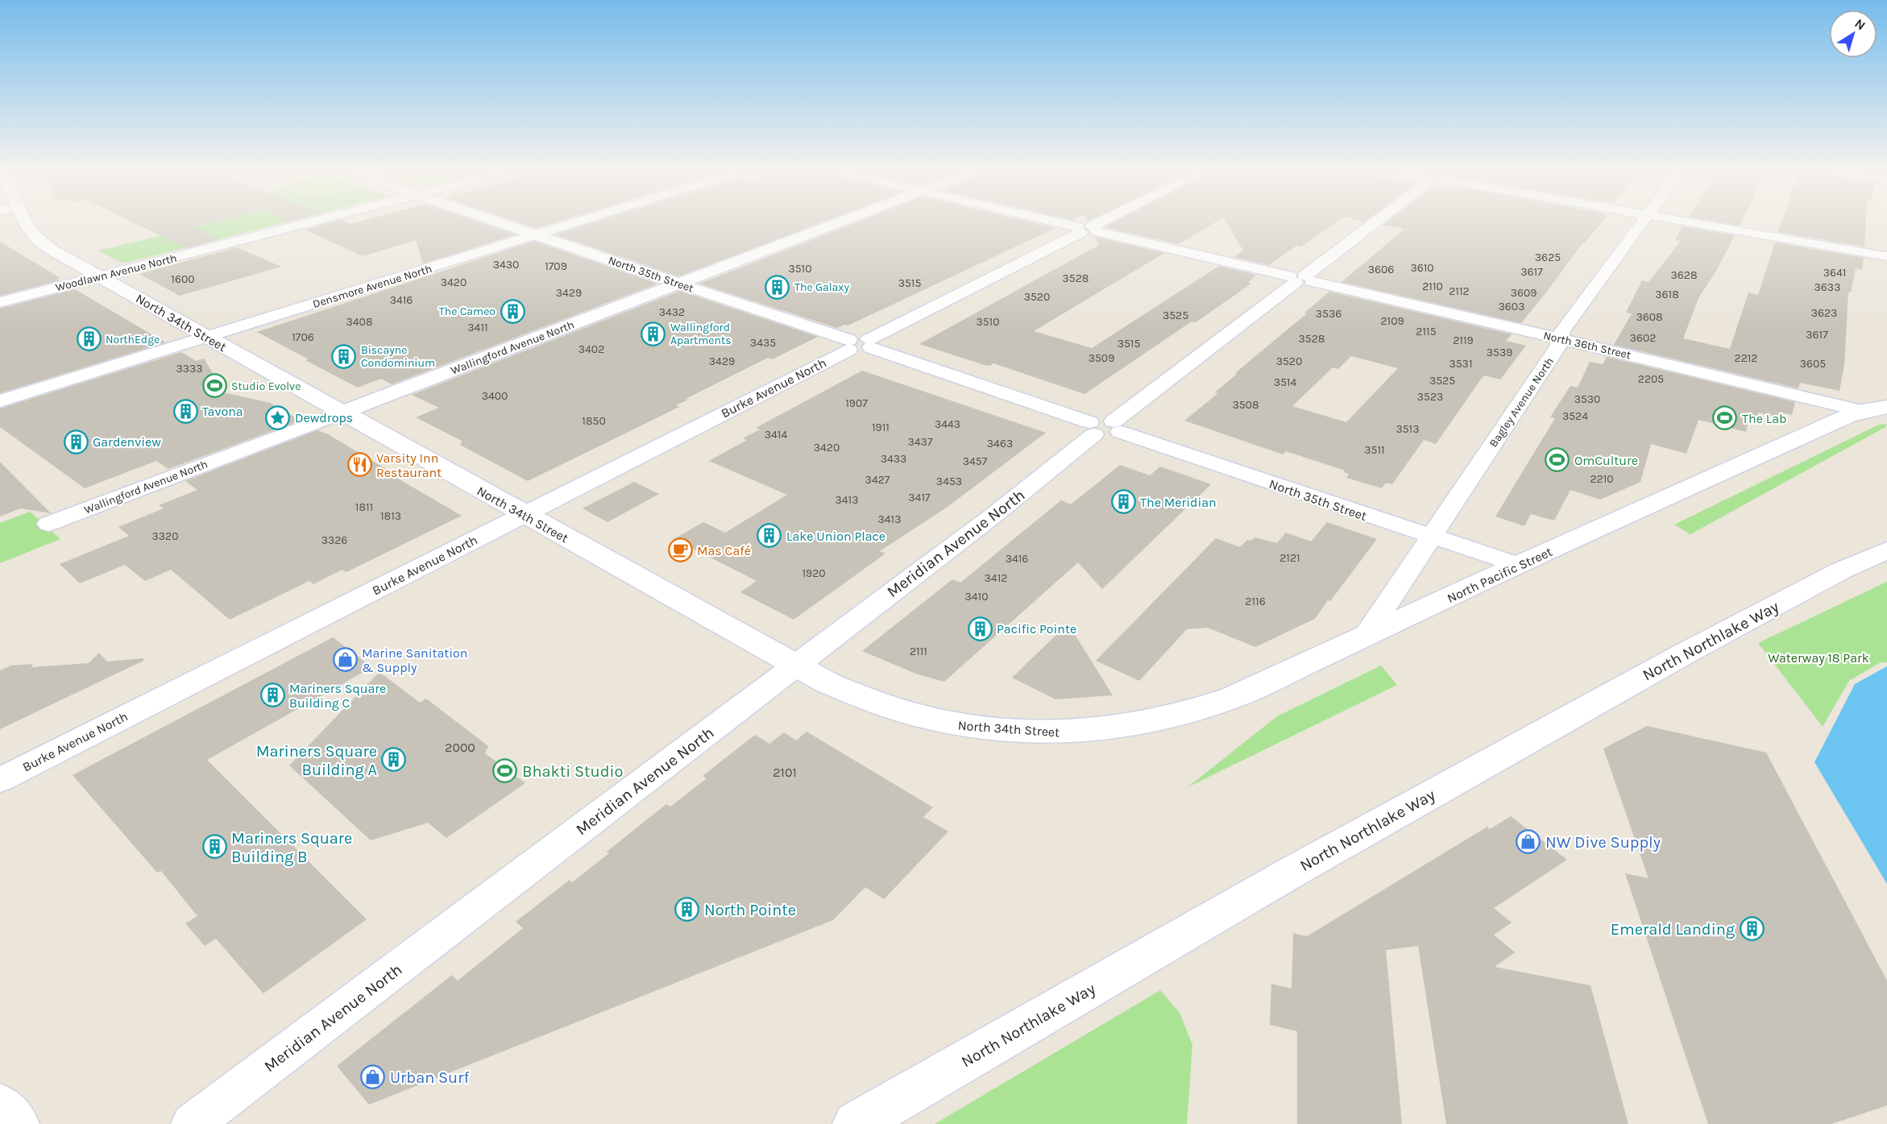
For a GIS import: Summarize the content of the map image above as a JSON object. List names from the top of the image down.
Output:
{
  "streets": {
    "street": [
      "Woodlawn Avenue North",
      "North 35th Street",
      "Densmore Avenue North",
      "North 34th Street",
      "North 36th Street",
      "Wallingford Avenue North",
      "Burke Avenue North",
      "Bagley Avenue North",
      "Meridian Avenue North",
      "North Pacific Street",
      "North Northlake Way"
    ]
  },
  "crossings": [
    ["Woodlawn Avenue North", "North 34th Street"],
    ["North 35th Street", "Densmore Avenue North"],
    ["North 35th Street", "Wallingford Avenue North"],
    ["North 35th Street", "Burke Avenue North"],
    ["North 35th Street", "Bagley Avenue North"],
    ["North 35th Street", "Meridian Avenue North"],
    ["North 35th Street", "North Pacific Street"],
    ["Densmore Avenue North", "North 34th Street"],
    ["North 34th Street", "Wallingford Avenue North"],
    ["North 34th Street", "Burke Avenue North"],
    ["North 34th Street", "Meridian Avenue North"],
    ["North 34th Street", "North Pacific Street"],
    ["North 36th Street", "Bagley Avenue North"],
    ["North 36th Street", "Meridian Avenue North"],
    ["North 36th Street", "North Pacific Street"],
    ["Bagley Avenue North", "North Pacific Street"]
  ],
  "parks": ["Waterway 18 Park"],
  "places": {
    "building": [
      "The Galaxy",
      "The Cameo",
      "Wallingford Apartments",
      "NorthEdge",
      "Biscayne Condominium",
      "Tavona",
      "Gardenview",
      "The Meridian",
      "Lake Union Place",
      "Pacific Pointe",
      "Mariners Square Building C",
      "Mariners Square Building A",
      "Mariners Square Building B",
      "North Pointe",
      "Emerald Landing"
    ],
    "sports": [
      "Studio Evolve",
      "The Lab",
      "OmCulture",
      "Bhakti Studio"
    ],
    "place": ["Dewdrops"],
    "restaurant": ["Varsity Inn Restaurant"],
    "cafe": ["Mas Café"],
    "shop": ["Marine Sanitation & Supply", "NW Dive Supply", "Urban Surf"]
  },
  "house_numbers": [
    "3625",
    "3430",
    "1709",
    "3610",
    "3510",
    "3606",
    "3617",
    "3641",
    "3628",
    "3528",
    "1600",
    "3420",
    "3515",
    "2110",
    "3633",
    "2112",
    "3429",
    "3609",
    "3618",
    "3520",
    "3416",
    "3603",
    "3432",
    "3623",
    "3536",
    "3525",
    "3608",
    "2109",
    "3408",
    "3510",
    "3411",
    "2115",
    "3617",
    "1706",
    "3602",
    "3528",
    "2119",
    "3435",
    "3515",
    "3402",
    "3539",
    "3509",
    "2212",
    "3429",
    "3520",
    "3531",
    "3605",
    "3333",
    "2205",
    "3525",
    "3514",
    "3400",
    "3523",
    "3530",
    "1907",
    "3508",
    "3524",
    "1850",
    "3443",
    "1911",
    "3513",
    "3414",
    "3437",
    "3463",
    "3420",
    "3511",
    "3433",
    "3457",
    "2210",
    "3427",
    "3453",
    "3417",
    "3413",
    "1811",
    "1813",
    "3413",
    "3320",
    "3326",
    "2121",
    "3416",
    "1920",
    "3412",
    "3410",
    "2116",
    "2111",
    "2000",
    "2101"
  ],
  "north": "top right"
}
